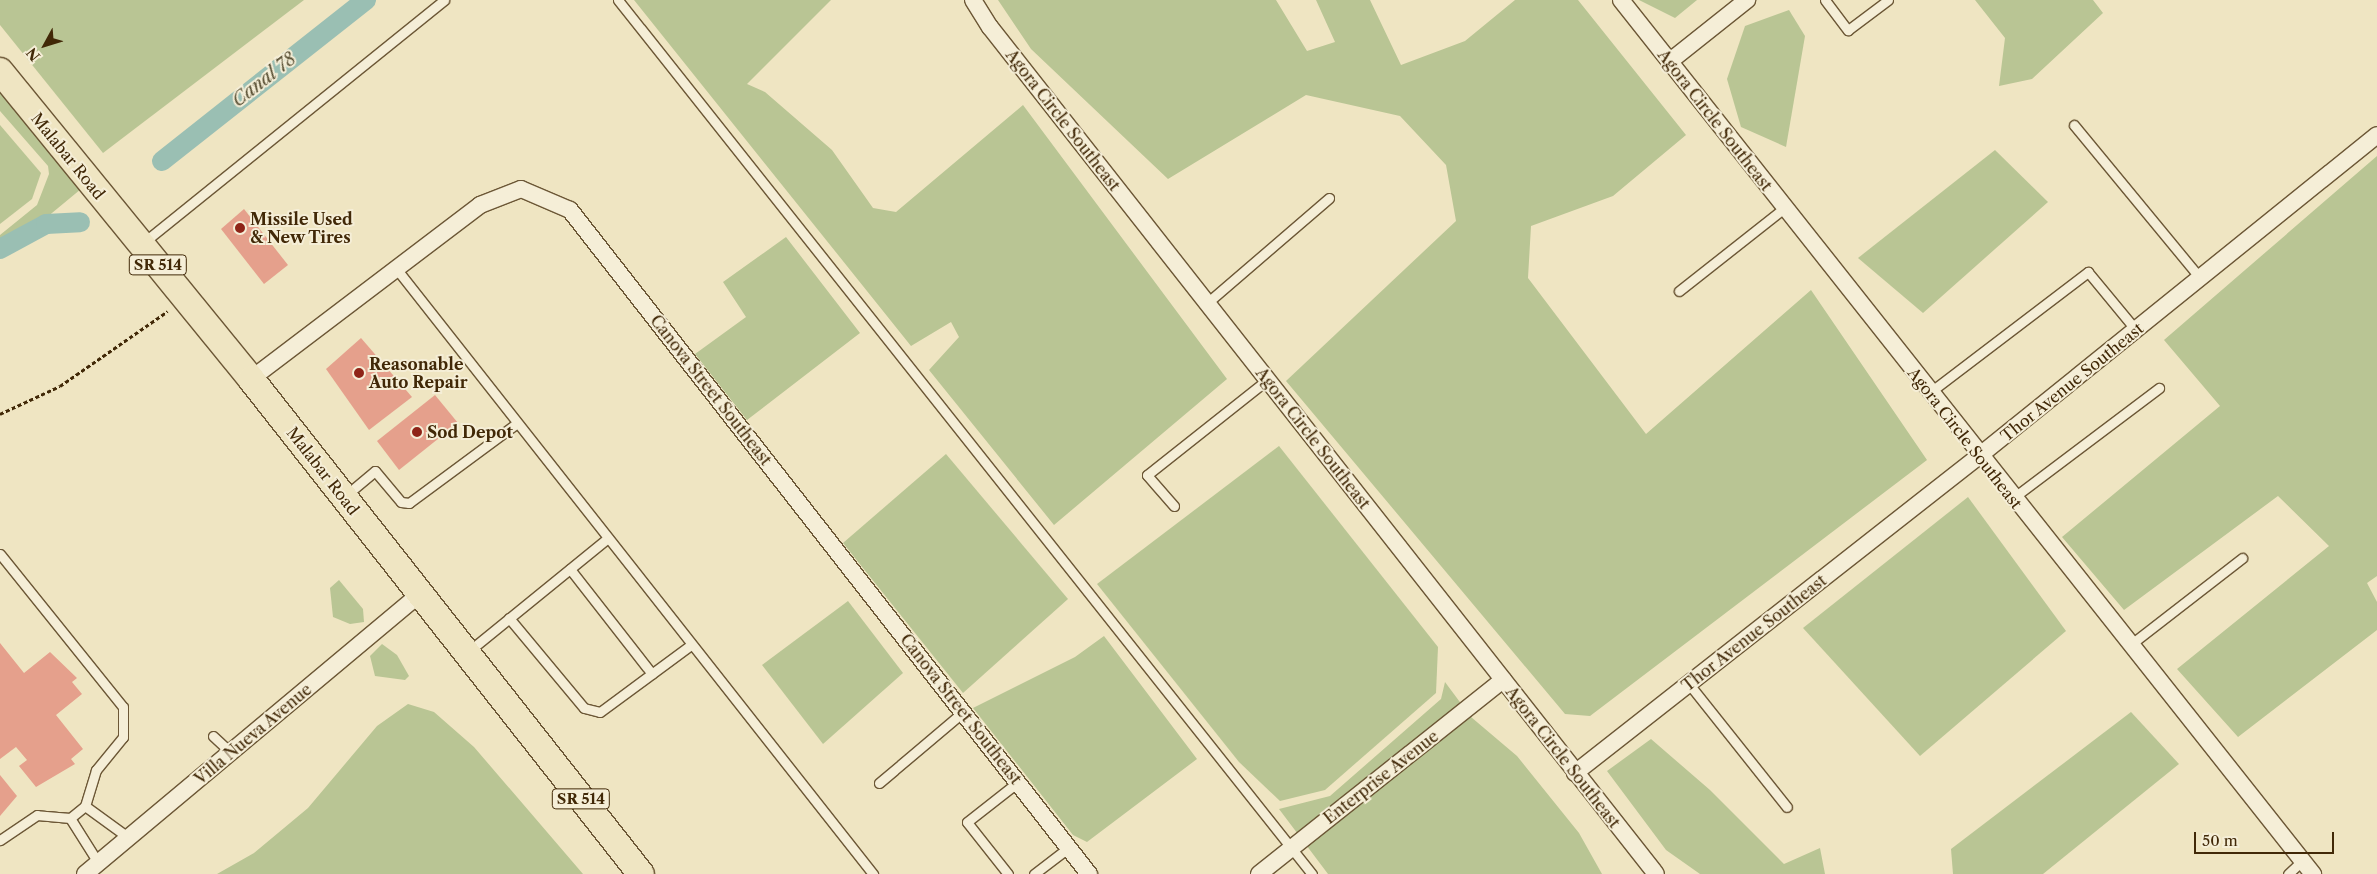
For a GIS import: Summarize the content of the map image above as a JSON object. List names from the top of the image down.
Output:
{
  "streets": {
    "main road": ["Malabar Road", "SR 514"],
    "street": [
      "Agora Circle Southeast",
      "Thor Avenue Southeast",
      "Canova Street Southeast",
      "Villa Nueva Avenue",
      "Enterprise Avenue"
    ]
  },
  "crossings": [
    ["Agora Circle Southeast", "Thor Avenue Southeast"],
    ["Agora Circle Southeast", "Enterprise Avenue"],
    ["Malabar Road", "Canova Street Southeast"],
    ["Malabar Road", "Villa Nueva Avenue"]
  ],
  "water": ["Canal 78"],
  "places": ["Missile Used & New Tires", "Reasonable Auto Repair", "Sod Depot"],
  "scale_bar": "50 m",
  "north": "bottom left"
}
